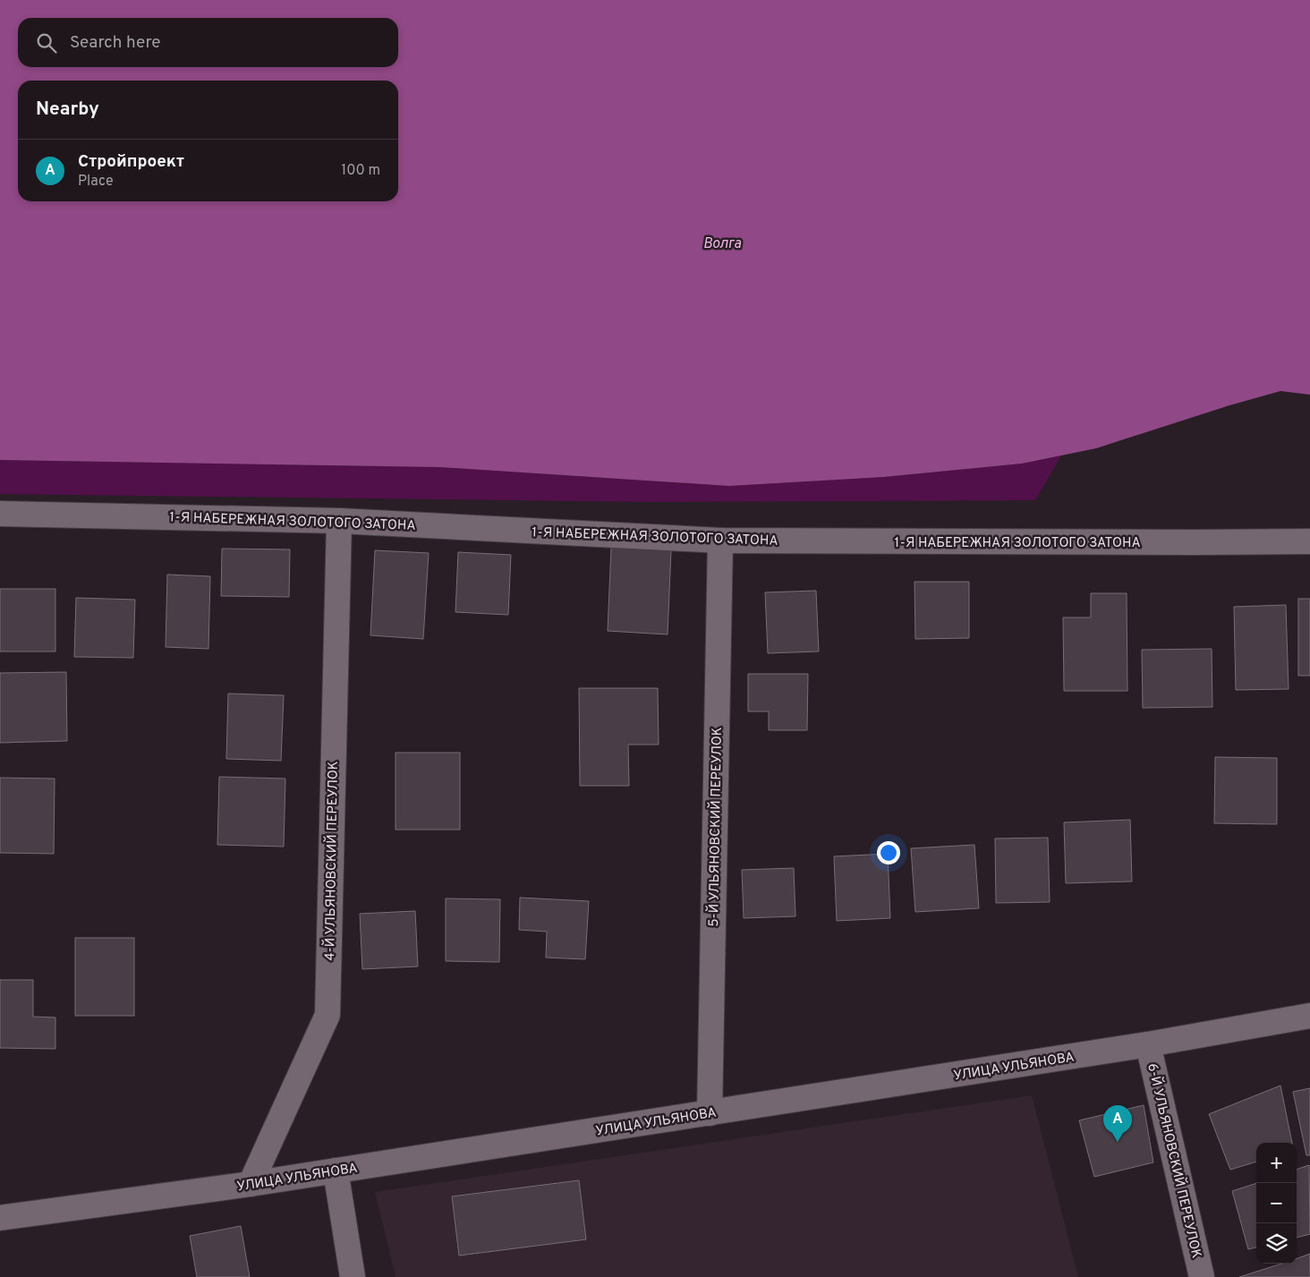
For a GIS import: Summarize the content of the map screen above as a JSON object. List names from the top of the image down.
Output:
{
  "streets": {
    "street": [
      "1-Я НАБЕРЕЖНАЯ ЗОЛОТОГО ЗАТОНА",
      "5-Й УЛЬЯНОВСКИЙ ПЕРЕУЛОК",
      "4-Й УЛЬЯНОВСКИЙ ПЕРЕУЛОК",
      "УЛИЦА УЛЬЯНОВА",
      "6-Й УЛЬЯНОВСКИЙ ПЕРЕУЛОК"
    ]
  },
  "crossings": [
    ["1-Я НАБЕРЕЖНАЯ ЗОЛОТОГО ЗАТОНА", "5-Й УЛЬЯНОВСКИЙ ПЕРЕУЛОК"],
    ["1-Я НАБЕРЕЖНАЯ ЗОЛОТОГО ЗАТОНА", "4-Й УЛЬЯНОВСКИЙ ПЕРЕУЛОК"],
    ["5-Й УЛЬЯНОВСКИЙ ПЕРЕУЛОК", "УЛИЦА УЛЬЯНОВА"],
    ["4-Й УЛЬЯНОВСКИЙ ПЕРЕУЛОК", "УЛИЦА УЛЬЯНОВА"],
    ["УЛИЦА УЛЬЯНОВА", "6-Й УЛЬЯНОВСКИЙ ПЕРЕУЛОК"]
  ],
  "water": ["Волга"],
  "page": {
    "search": "Search here",
    "heading": "Nearby",
    "list": [
      {
        "mark": "A",
        "name": "Стройпроект",
        "note": "Place",
        "value": "100 m"
      }
    ],
    "pins": "A",
    "map_buttons": ["+", "−"]
  }
}
